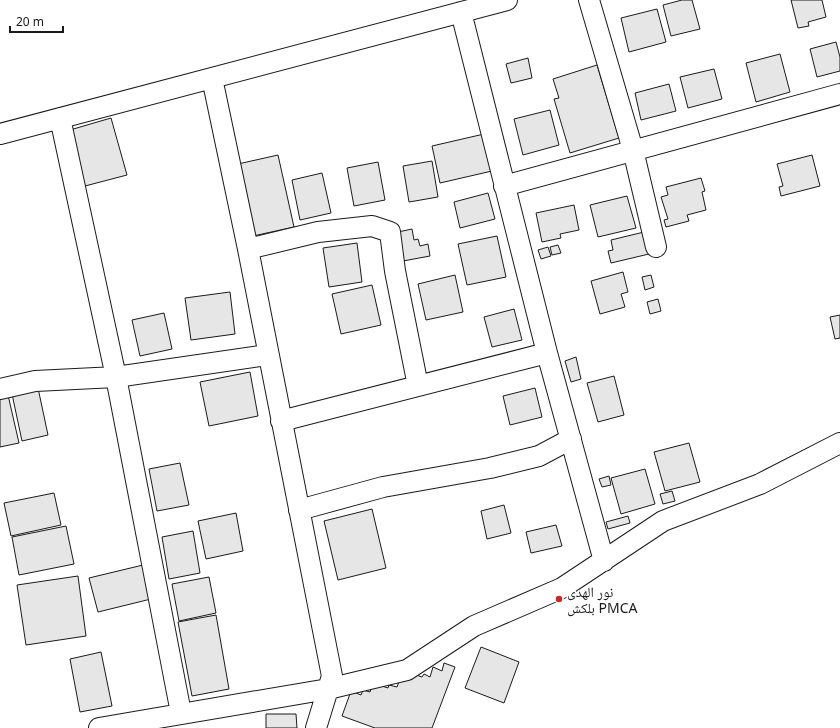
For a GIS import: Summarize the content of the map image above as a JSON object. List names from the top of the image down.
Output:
{
  "places": ["نور الهدى بلكش PMCA"],
  "scale_bar": "20 m"
}
